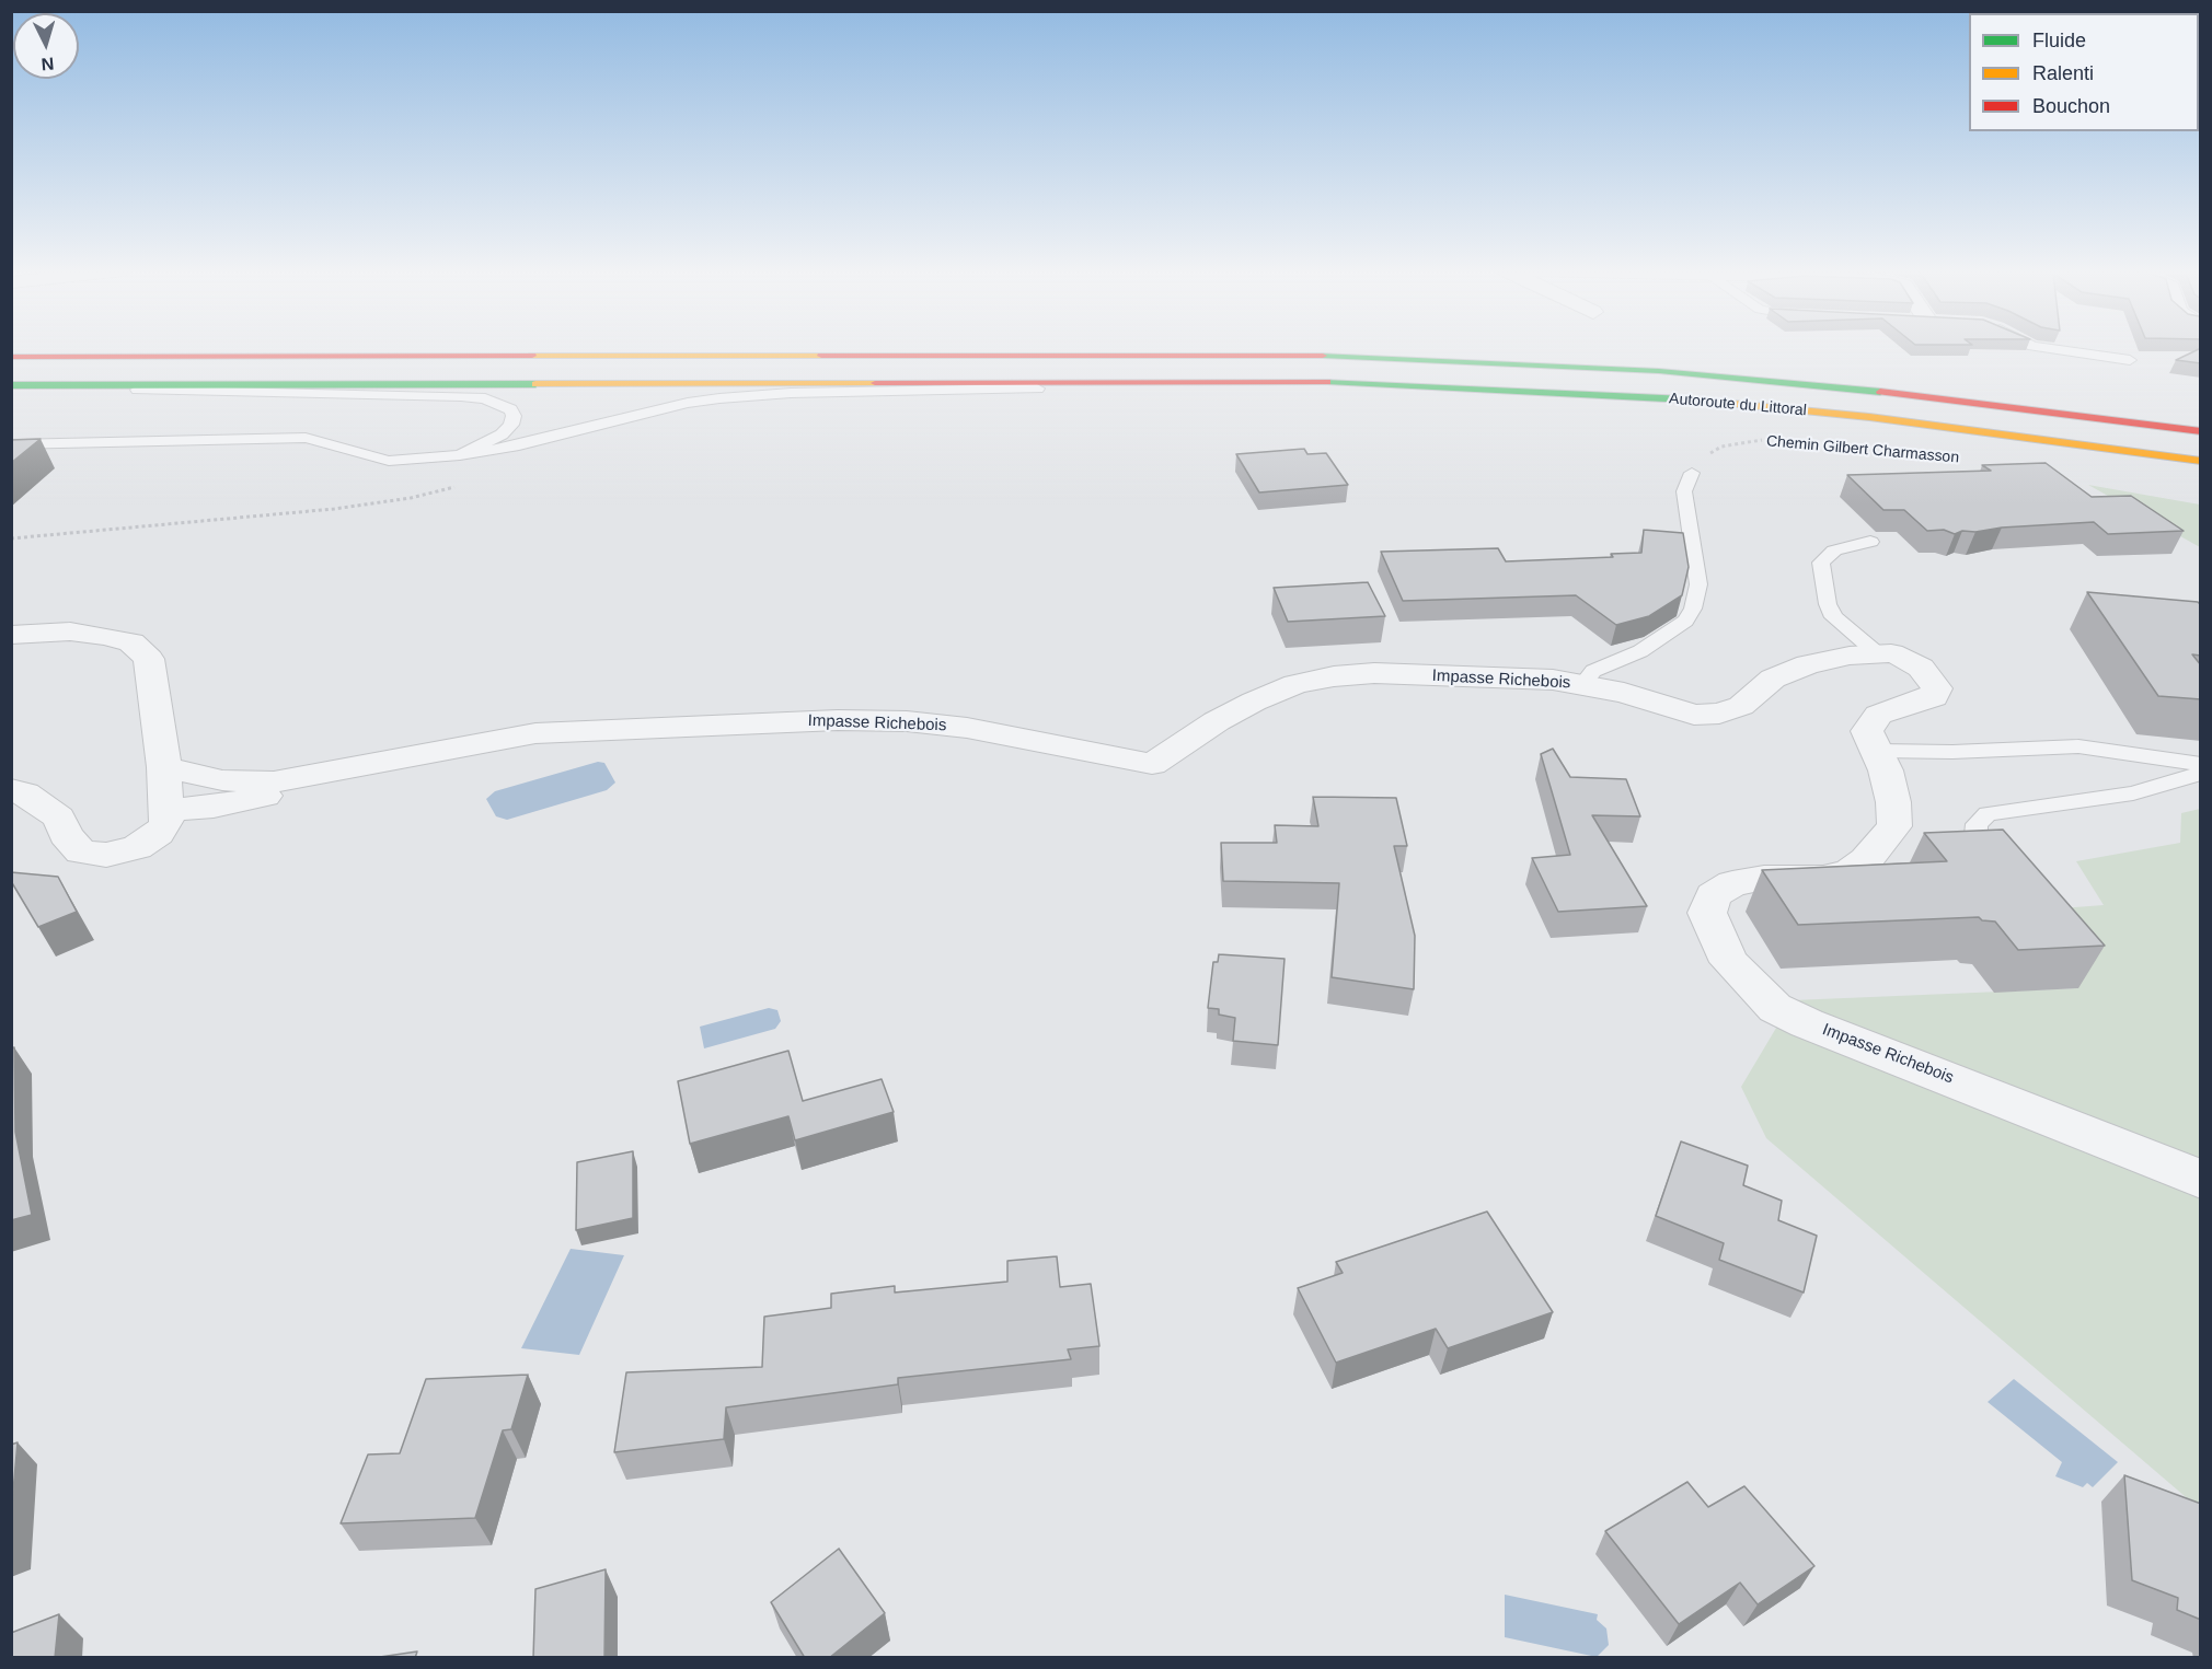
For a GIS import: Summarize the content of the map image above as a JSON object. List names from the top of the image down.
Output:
{
  "streets": {
    "highway": ["Autoroute du Littoral"],
    "street": ["Impasse Richebois"],
    "path": ["Chemin Gilbert Charmasson"]
  },
  "legend": ["Fluide", "Ralenti", "Bouchon"],
  "north": "bottom"
}
